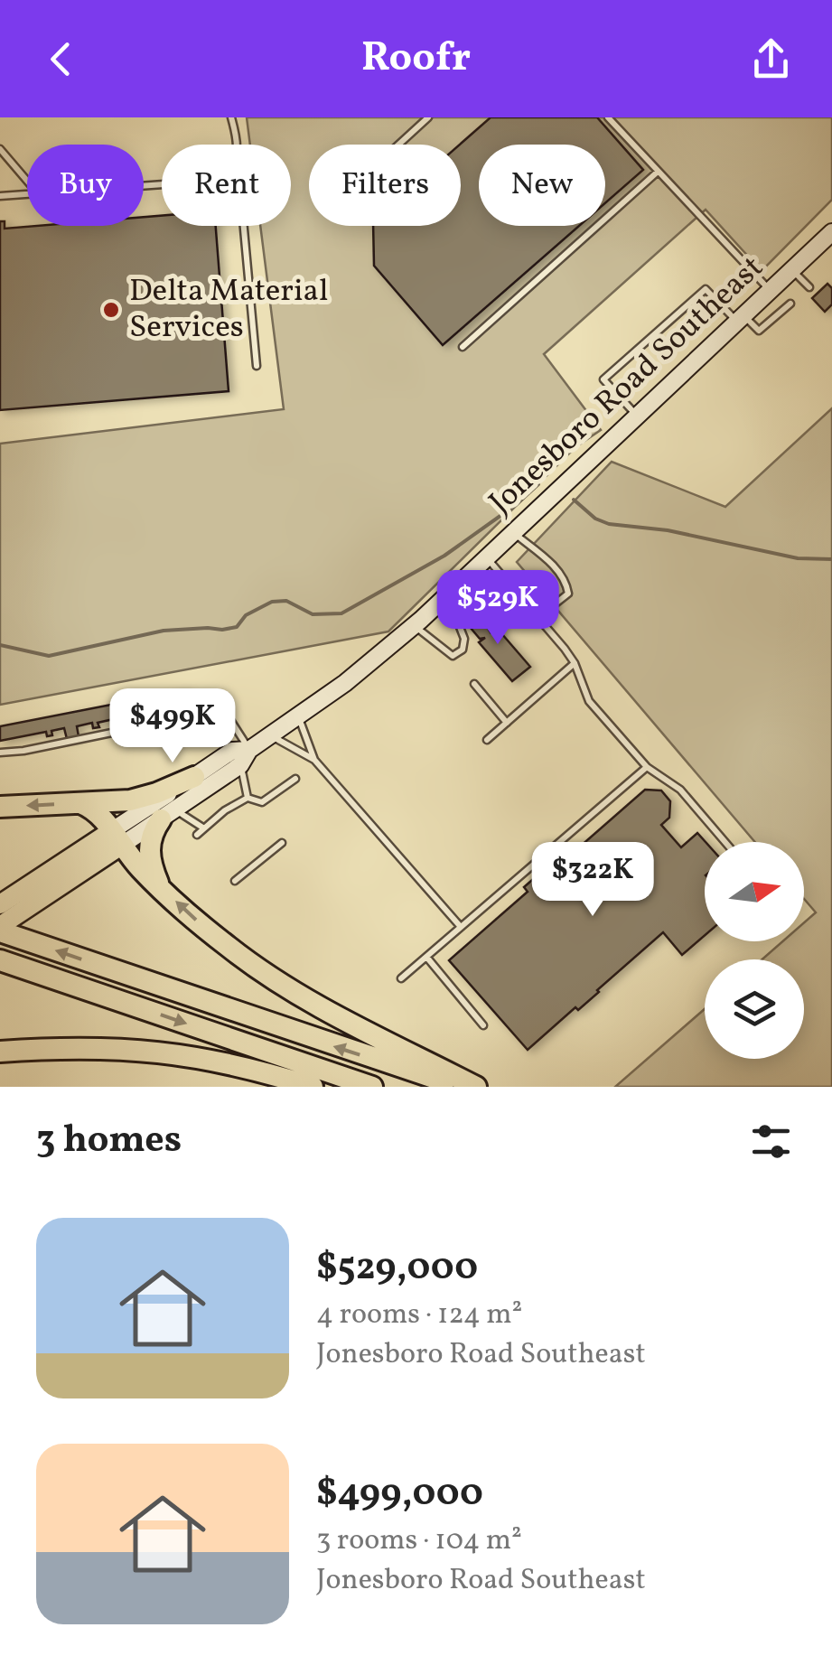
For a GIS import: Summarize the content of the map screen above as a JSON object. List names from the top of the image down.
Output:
{
  "streets": {
    "main road": ["Jonesboro Road Southeast"]
  },
  "places": ["Delta Material Services"],
  "north": "right",
  "page": {
    "header": "Roofr",
    "chip": [
      "Buy",
      "Rent",
      "Filters",
      "New"
    ],
    "price": ["$529K", "$499K", "$322K"],
    "heading": "3 homes",
    "list": [
      {
        "name": "$529,000",
        "note": "4 rooms · 124 m² · Jonesboro Road Southeast"
      },
      {
        "name": "$499,000",
        "note": "3 rooms · 104 m² · Jonesboro Road Southeast"
      }
    ]
  }
}
